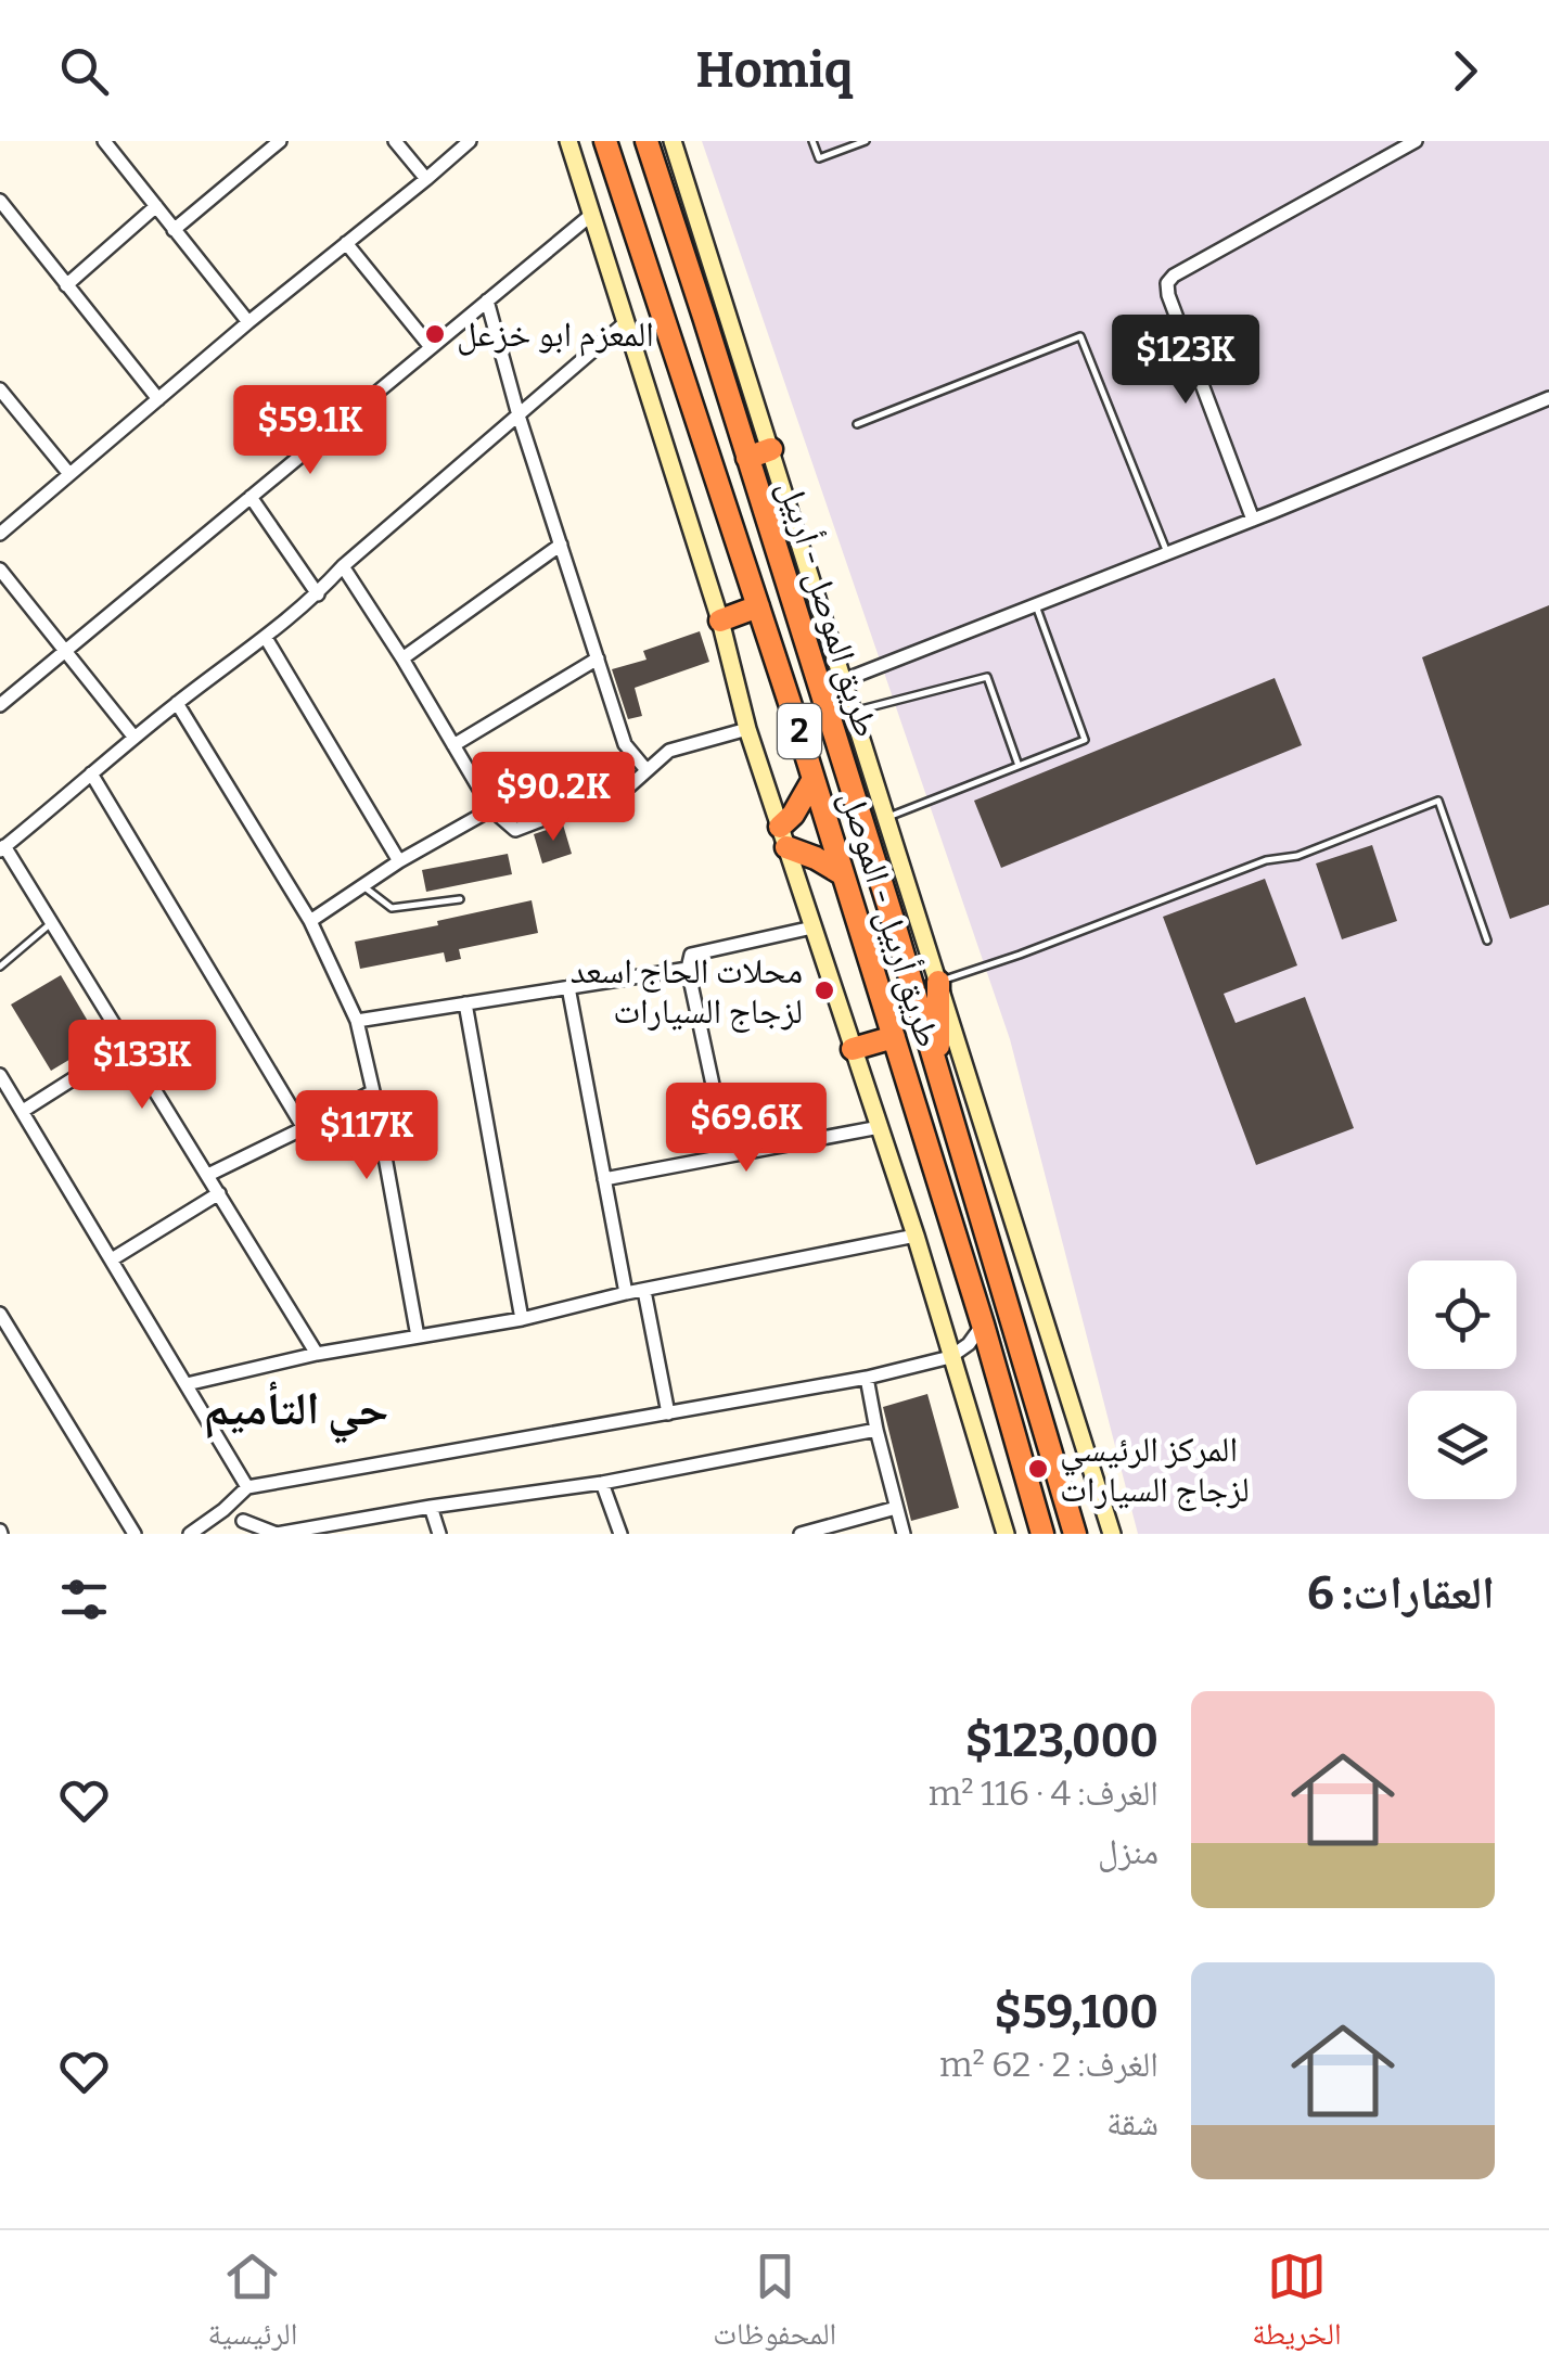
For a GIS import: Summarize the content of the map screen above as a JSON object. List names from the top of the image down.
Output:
{
  "streets": {
    "highway": ["طريق الموصل - أربيل", "2", "طريق أربيل - الموصل"]
  },
  "districts": ["حي التأميم"],
  "places": ["المعزم ابو خزعل", "محلات الحاج اسعد لزجاج السيارات", "المركز الرئيسي لزجاج السيارات"],
  "page": {
    "header": "Homiq",
    "price": [
      "$123K",
      "$59.1K",
      "$90.2K",
      "$133K",
      "$69.6K",
      "$117K"
    ],
    "heading": "العقارات: 6",
    "list": [
      {
        "name": "$123,000",
        "note": "الغرف: 4 · 116 m² · منزل"
      },
      {
        "name": "$59,100",
        "note": "الغرف: 2 · 62 m² · شقة"
      }
    ],
    "tabs": ["الخريطة", "المحفوظات", "الرئيسية"]
  }
}
